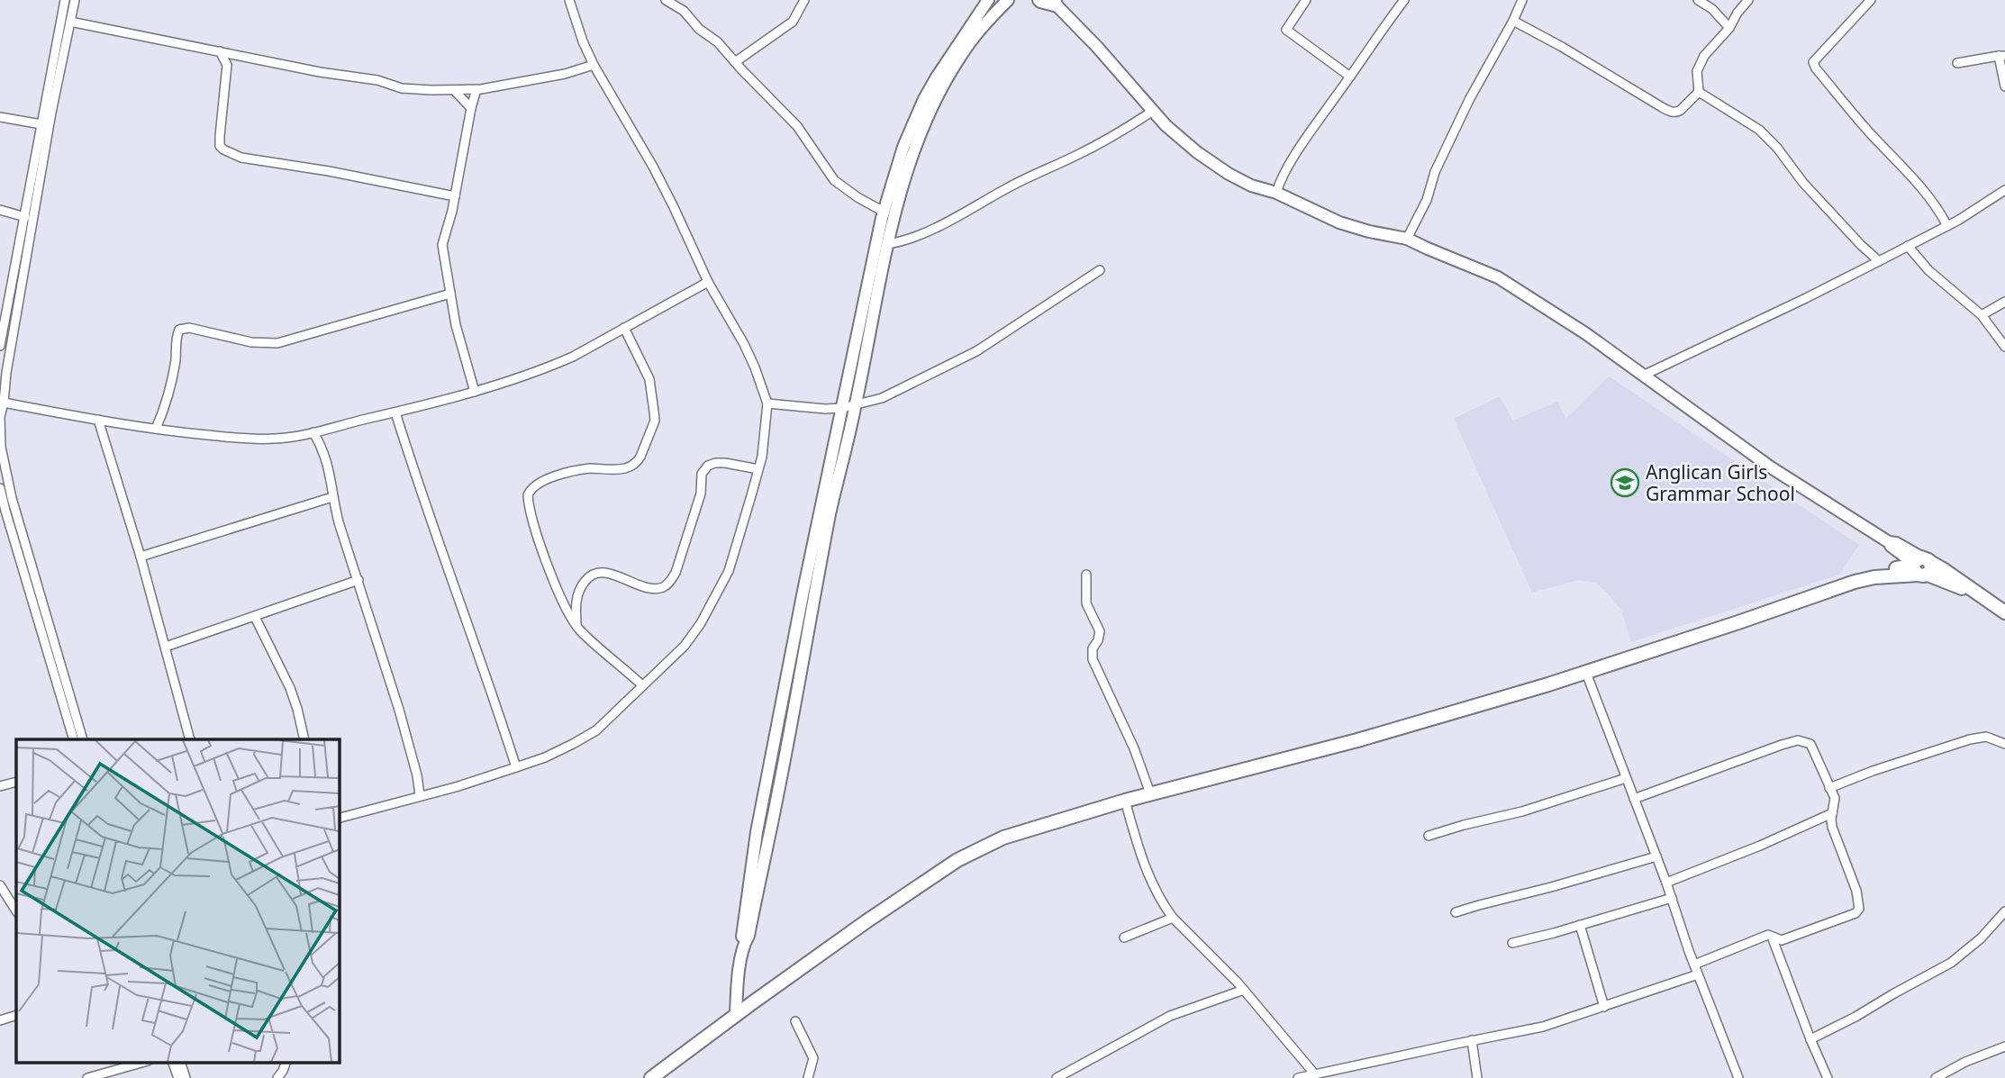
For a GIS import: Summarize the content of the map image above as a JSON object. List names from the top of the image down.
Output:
{
  "places": {
    "school or university": ["Anglican Girls Grammar School"]
  }
}
